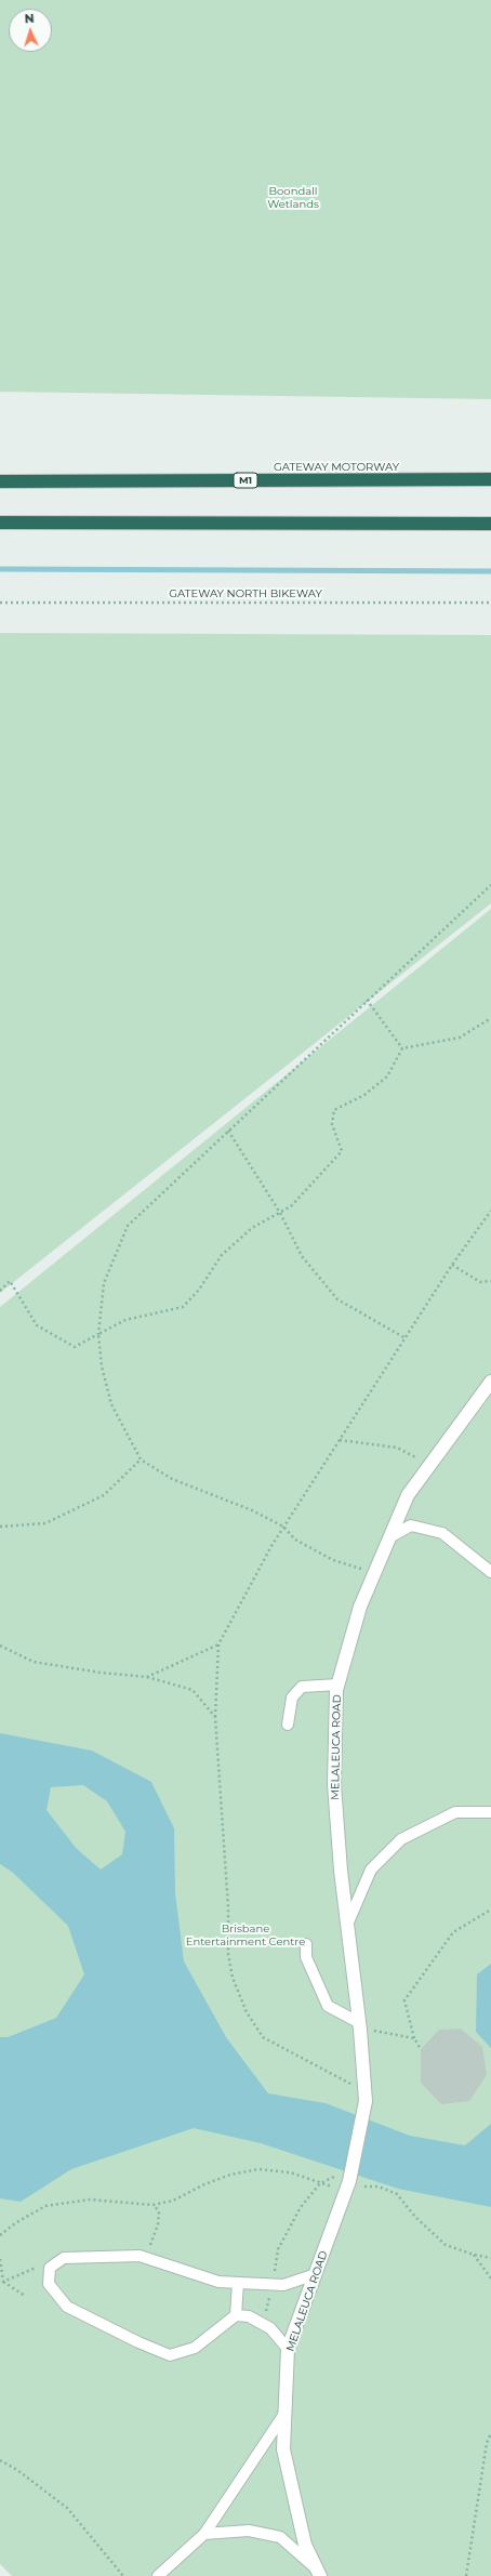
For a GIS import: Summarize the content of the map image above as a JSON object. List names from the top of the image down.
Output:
{
  "streets": {
    "highway": ["GATEWAY MOTORWAY", "M1"],
    "street": ["MELALEUCA ROAD"],
    "path": ["GATEWAY NORTH BIKEWAY"]
  },
  "parks": ["Boondall Wetlands", "Brisbane Entertainment Centre"],
  "north": "top"
}
